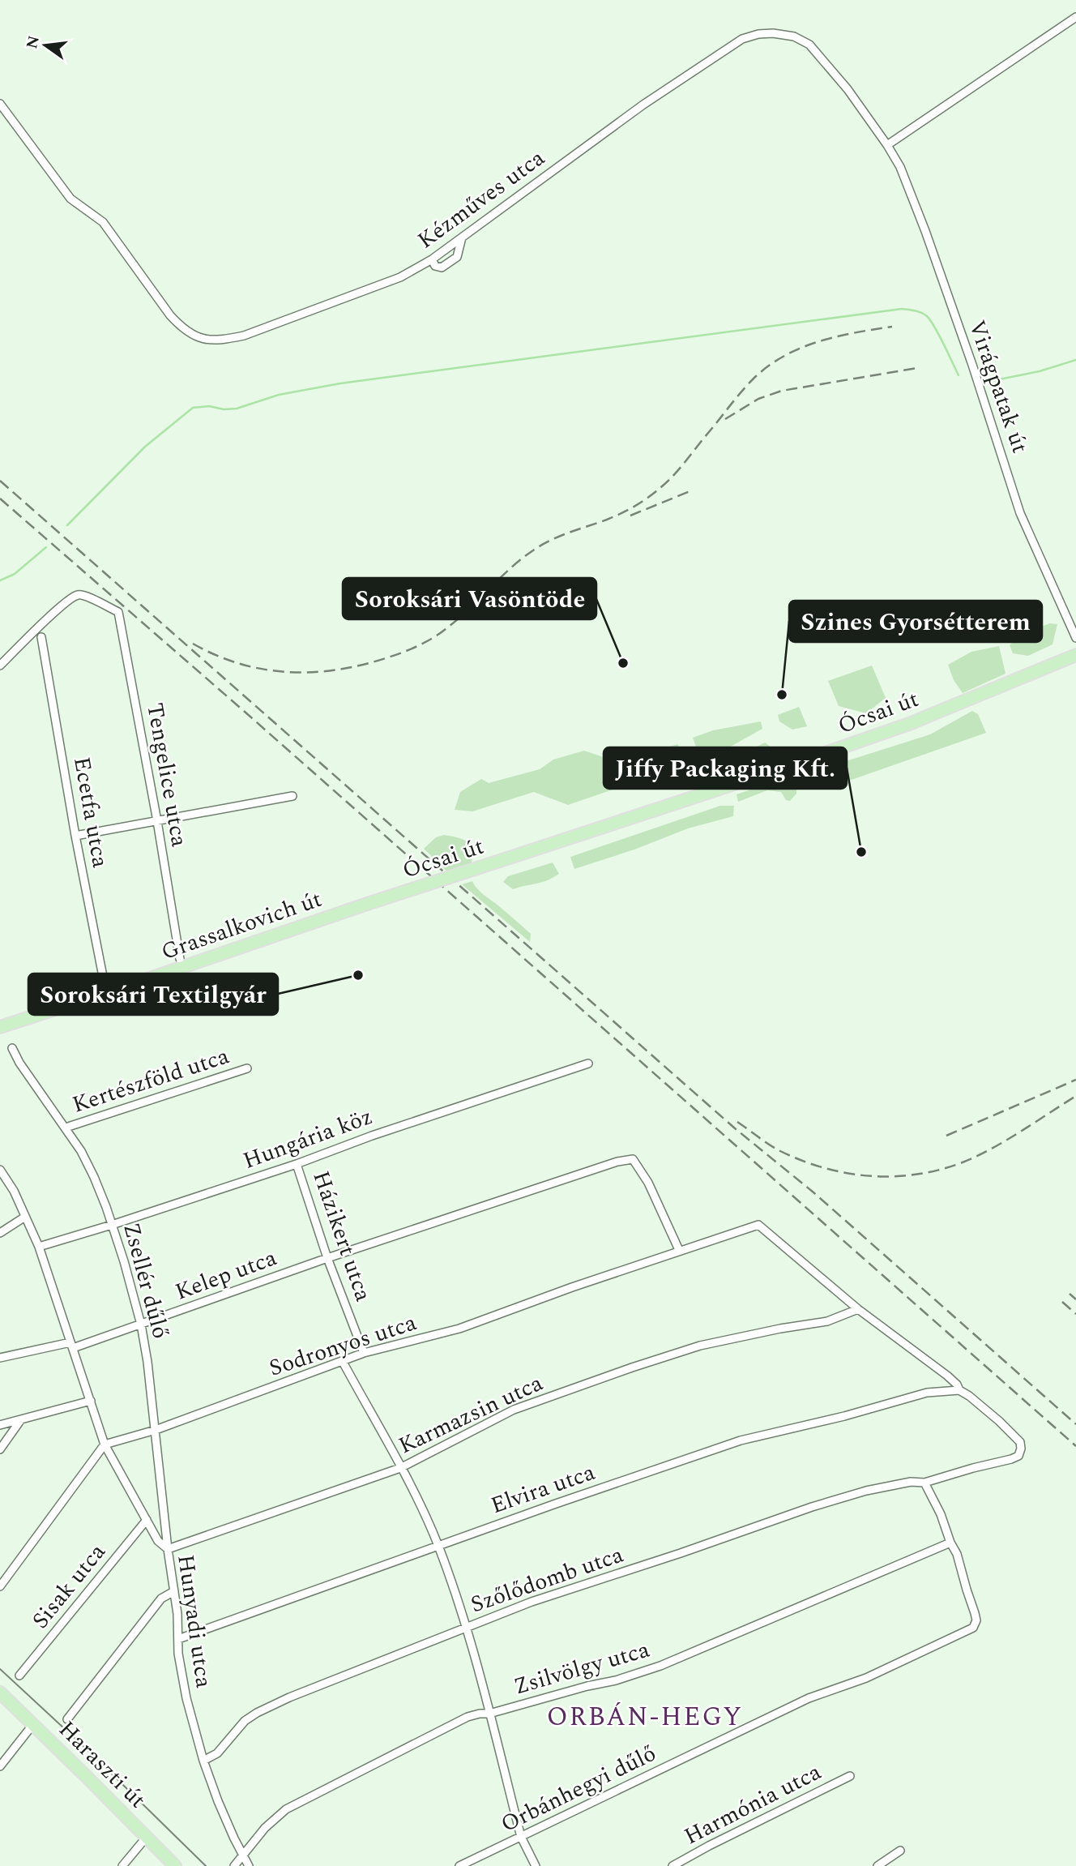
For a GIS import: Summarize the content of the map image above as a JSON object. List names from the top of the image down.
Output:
{
  "streets": {
    "main road": ["Ócsai út", "Grassalkovich út", "Haraszti út"],
    "street": [
      "Kézműves utca",
      "Virágpatak út",
      "Tengelice utca",
      "Ecetfa utca",
      "Kertészföld utca",
      "Hungária köz",
      "Házikert utca",
      "Kelep utca",
      "Zsellér dűlő",
      "Sodronyos utca",
      "Karmazsin utca",
      "Elvira utca",
      "Szőlődomb utca",
      "Sisak utca",
      "Hunyadi utca",
      "Zsilvölgy utca",
      "Orbánhegyi dűlő",
      "Harmónia utca"
    ]
  },
  "crossings": [
    ["Kézműves utca", "Virágpatak út"],
    ["Ócsai út", "Grassalkovich út"],
    ["Ecetfa utca", "Grassalkovich út"],
    ["Kertészföld utca", "Zsellér dűlő"],
    ["Hungária köz", "Házikert utca"],
    ["Hungária köz", "Zsellér dűlő"],
    ["Hungária köz", "Hunyadi utca"],
    ["Házikert utca", "Kelep utca"],
    ["Házikert utca", "Sodronyos utca"],
    ["Kelep utca", "Zsellér dűlő"],
    ["Kelep utca", "Sodronyos utca"],
    ["Kelep utca", "Hunyadi utca"],
    ["Zsellér dűlő", "Sodronyos utca"],
    ["Zsellér dűlő", "Karmazsin utca"],
    ["Zsellér dűlő", "Hunyadi utca"],
    ["Sodronyos utca", "Karmazsin utca"],
    ["Sodronyos utca", "Hunyadi utca"],
    ["Karmazsin utca", "Hunyadi utca"],
    ["Elvira utca", "Szőlődomb utca"],
    ["Elvira utca", "Hunyadi utca"],
    ["Szőlődomb utca", "Hunyadi utca"],
    ["Sisak utca", "Hunyadi utca"],
    ["Hunyadi utca", "Zsilvölgy utca"],
    ["Zsilvölgy utca", "Orbánhegyi dűlő"]
  ],
  "districts": ["ORBÁN-HEGY"],
  "places": [
    "Soroksári Vasöntöde",
    "Szines Gyorsétterem",
    "Jiffy Packaging Kft.",
    "Soroksári Textilgyár"
  ],
  "north": "left"
}
